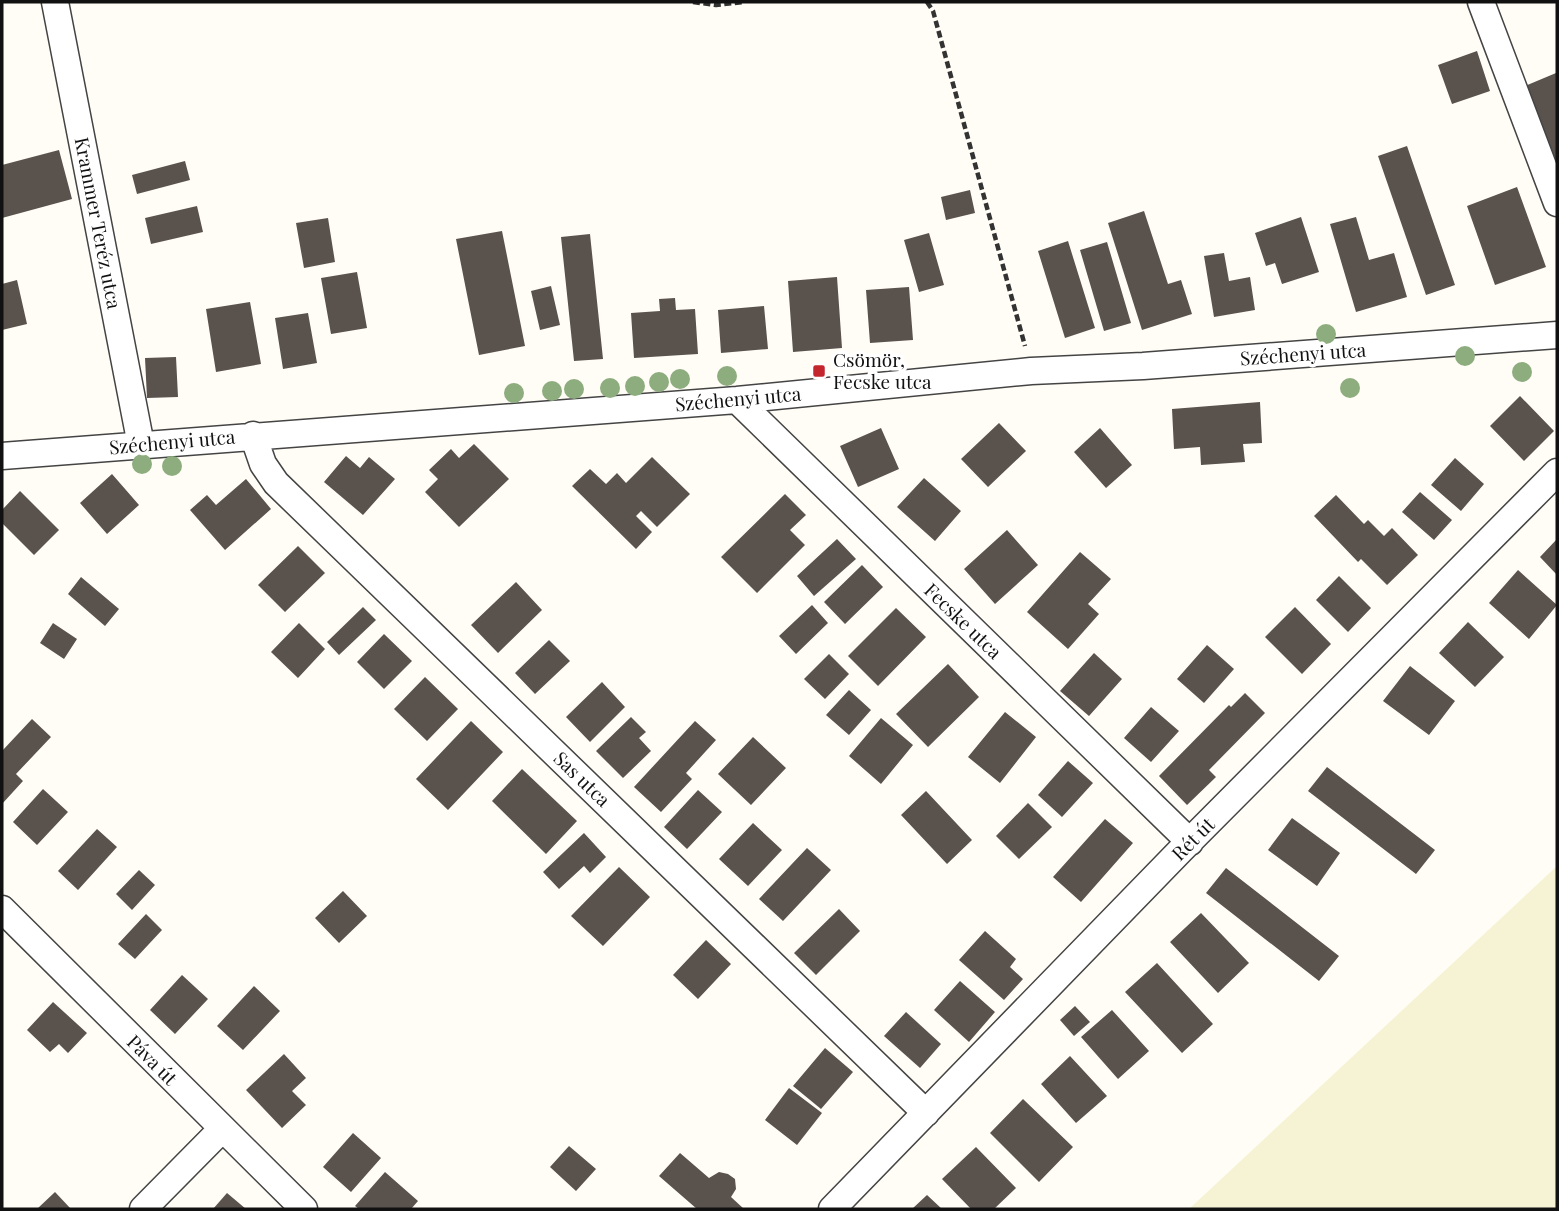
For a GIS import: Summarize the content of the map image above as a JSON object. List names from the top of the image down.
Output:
{
  "streets": {
    "street": [
      "Krammer Teréz utca",
      "Széchenyi utca",
      "Fecske utca",
      "Sas utca",
      "Rét út",
      "Páva út"
    ]
  },
  "crossings": [
    ["Krammer Teréz utca", "Széchenyi utca"],
    ["Széchenyi utca", "Fecske utca"],
    ["Széchenyi utca", "Sas utca"],
    ["Fecske utca", "Rét út"],
    ["Sas utca", "Rét út"]
  ],
  "places": {
    "transit": ["Csömör, Fecske utca"]
  }
}
